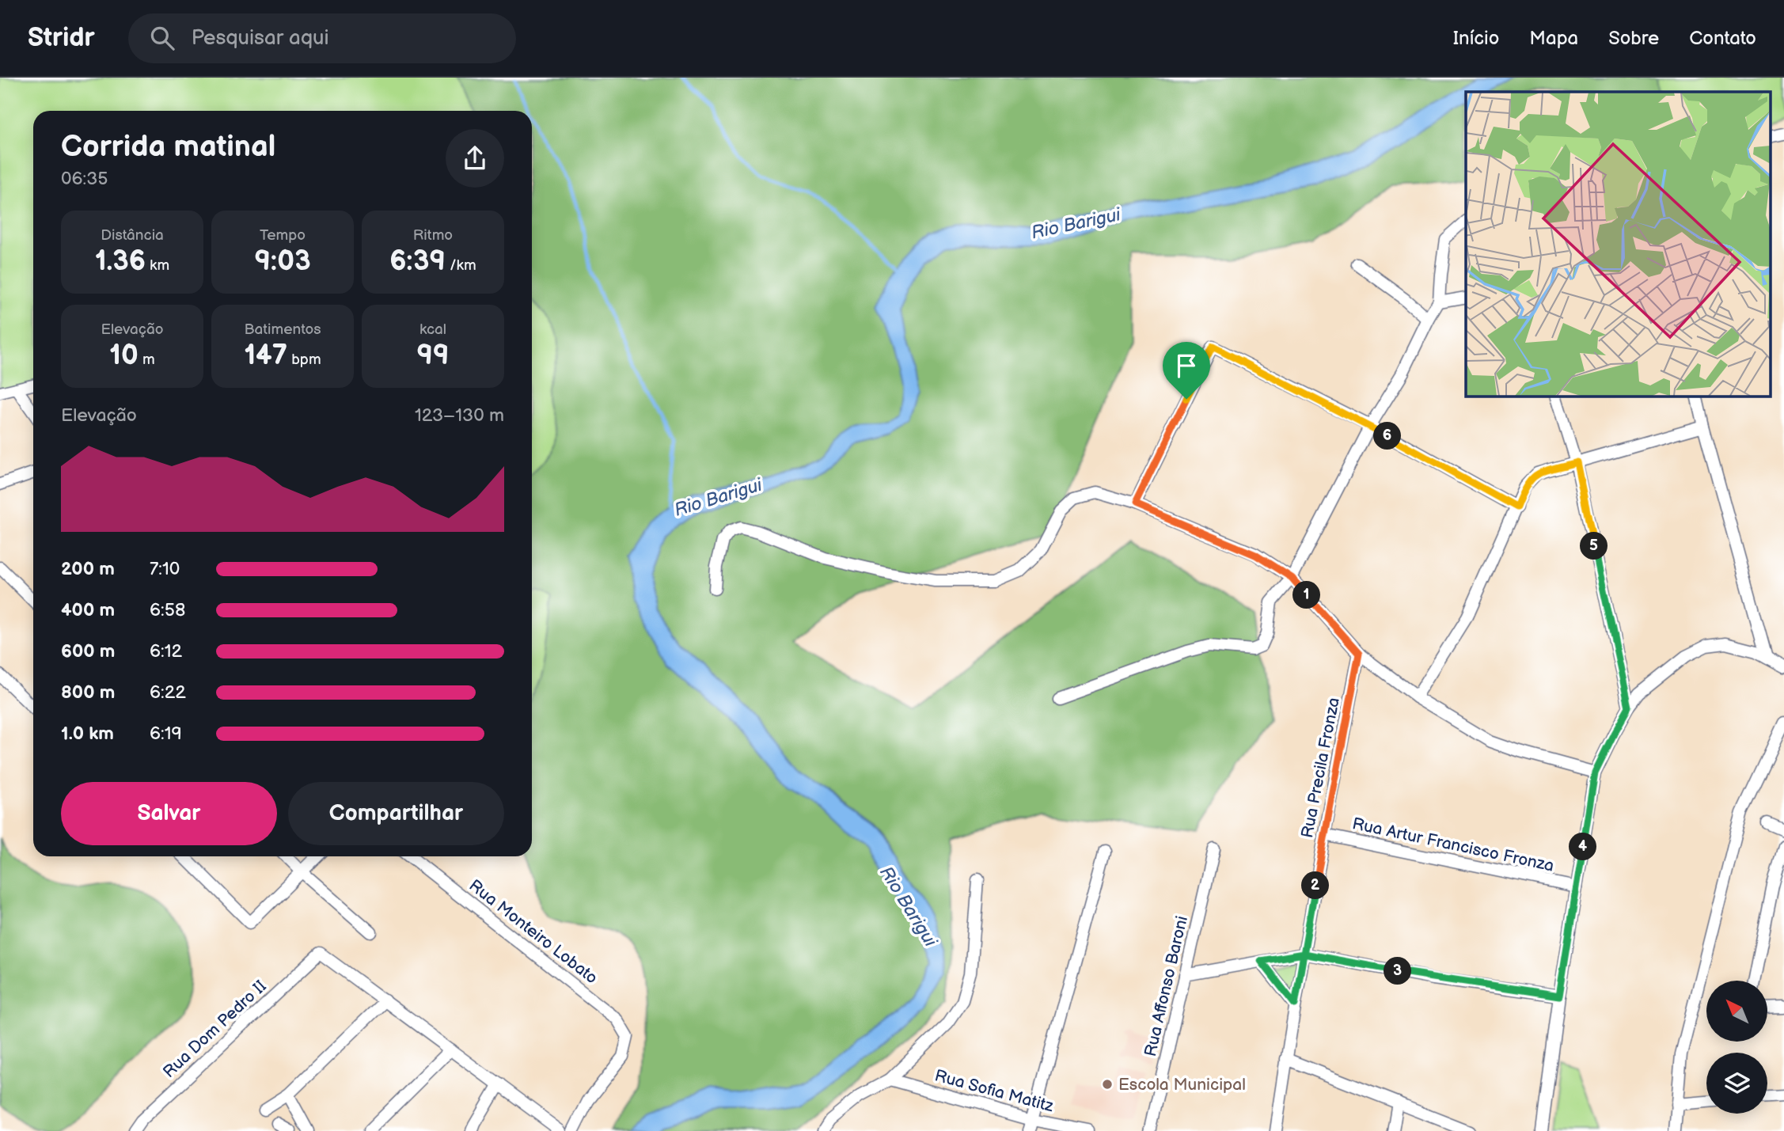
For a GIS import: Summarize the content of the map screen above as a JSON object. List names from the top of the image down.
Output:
{
  "streets": {
    "street": [
      "Rua Precila Fronza",
      "Rua Artur Francisco Fronza",
      "Rua Monteiro Lobato",
      "Rua Affonso Baroni",
      "Rua Dom Pedro II",
      "Rua Sofia Matitz"
    ]
  },
  "crossings": [
    ["Rua Precila Fronza", "Rua Artur Francisco Fronza"]
  ],
  "water": ["Rio Barigui"],
  "places": ["Escola Municipal"],
  "north": "top left",
  "page": {
    "header": "Stridr",
    "search": "Pesquisar aqui",
    "nav": [
      "Início",
      "Mapa",
      "Sobre",
      "Contato"
    ],
    "heading": ["Corrida matinal", "06:35"],
    "stats": [
      ["Distância", "1.36 km"],
      ["Tempo", "9:03"],
      ["Ritmo", "6:39 /km"],
      ["Elevação", "10 m"],
      ["Batimentos", "147 bpm"],
      ["kcal", "99"]
    ],
    "chart": ["Elevação", "123–130 m"],
    "pins": [
      "6",
      "5",
      "1",
      "4",
      "2",
      "3"
    ],
    "list": [
      {
        "name": "200 m",
        "note": "7:10"
      },
      {
        "name": "400 m",
        "note": "6:58"
      },
      {
        "name": "600 m",
        "note": "6:12"
      },
      {
        "name": "800 m",
        "note": "6:22"
      },
      {
        "name": "1.0 km",
        "note": "6:19"
      }
    ],
    "buttons": ["Salvar", "Compartilhar"]
  }
}
